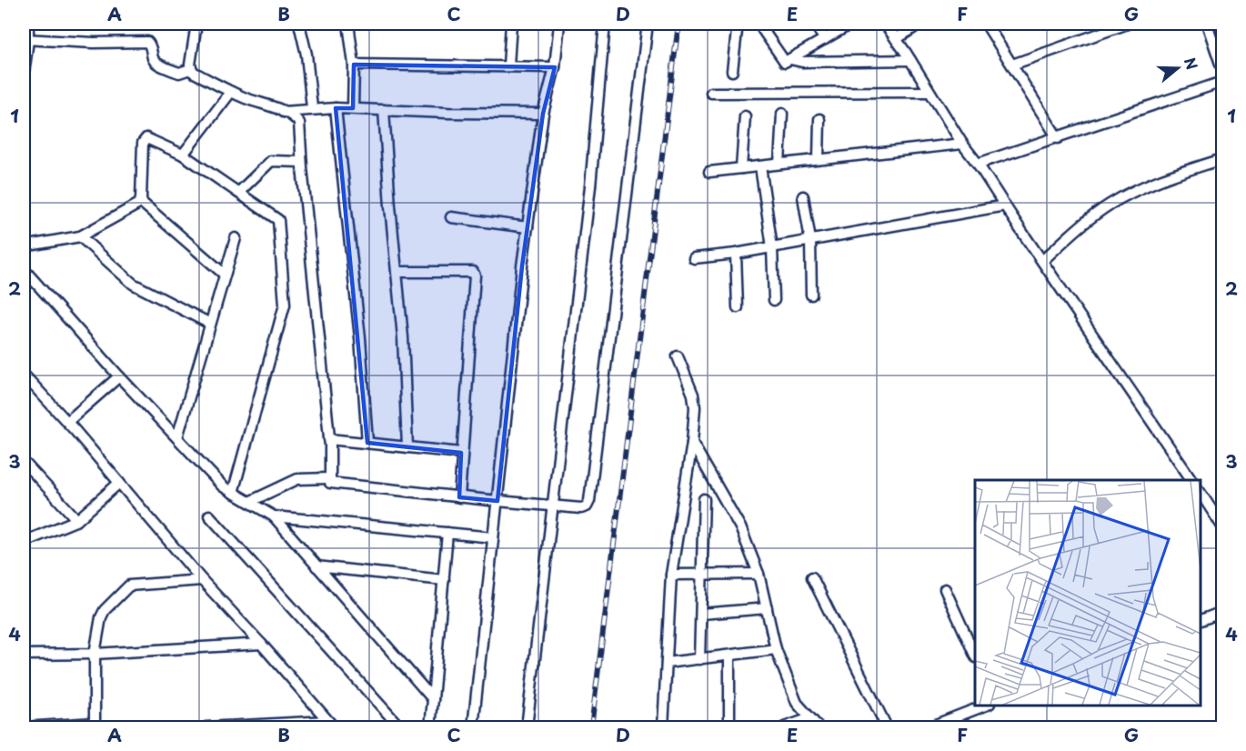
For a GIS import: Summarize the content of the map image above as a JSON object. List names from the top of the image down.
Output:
{
  "north": "right",
  "grid": {
    "columns": [
      "A",
      "B",
      "C",
      "D",
      "E",
      "F",
      "G"
    ],
    "rows": [
      "1",
      "2",
      "3",
      "4"
    ]
  }
}
